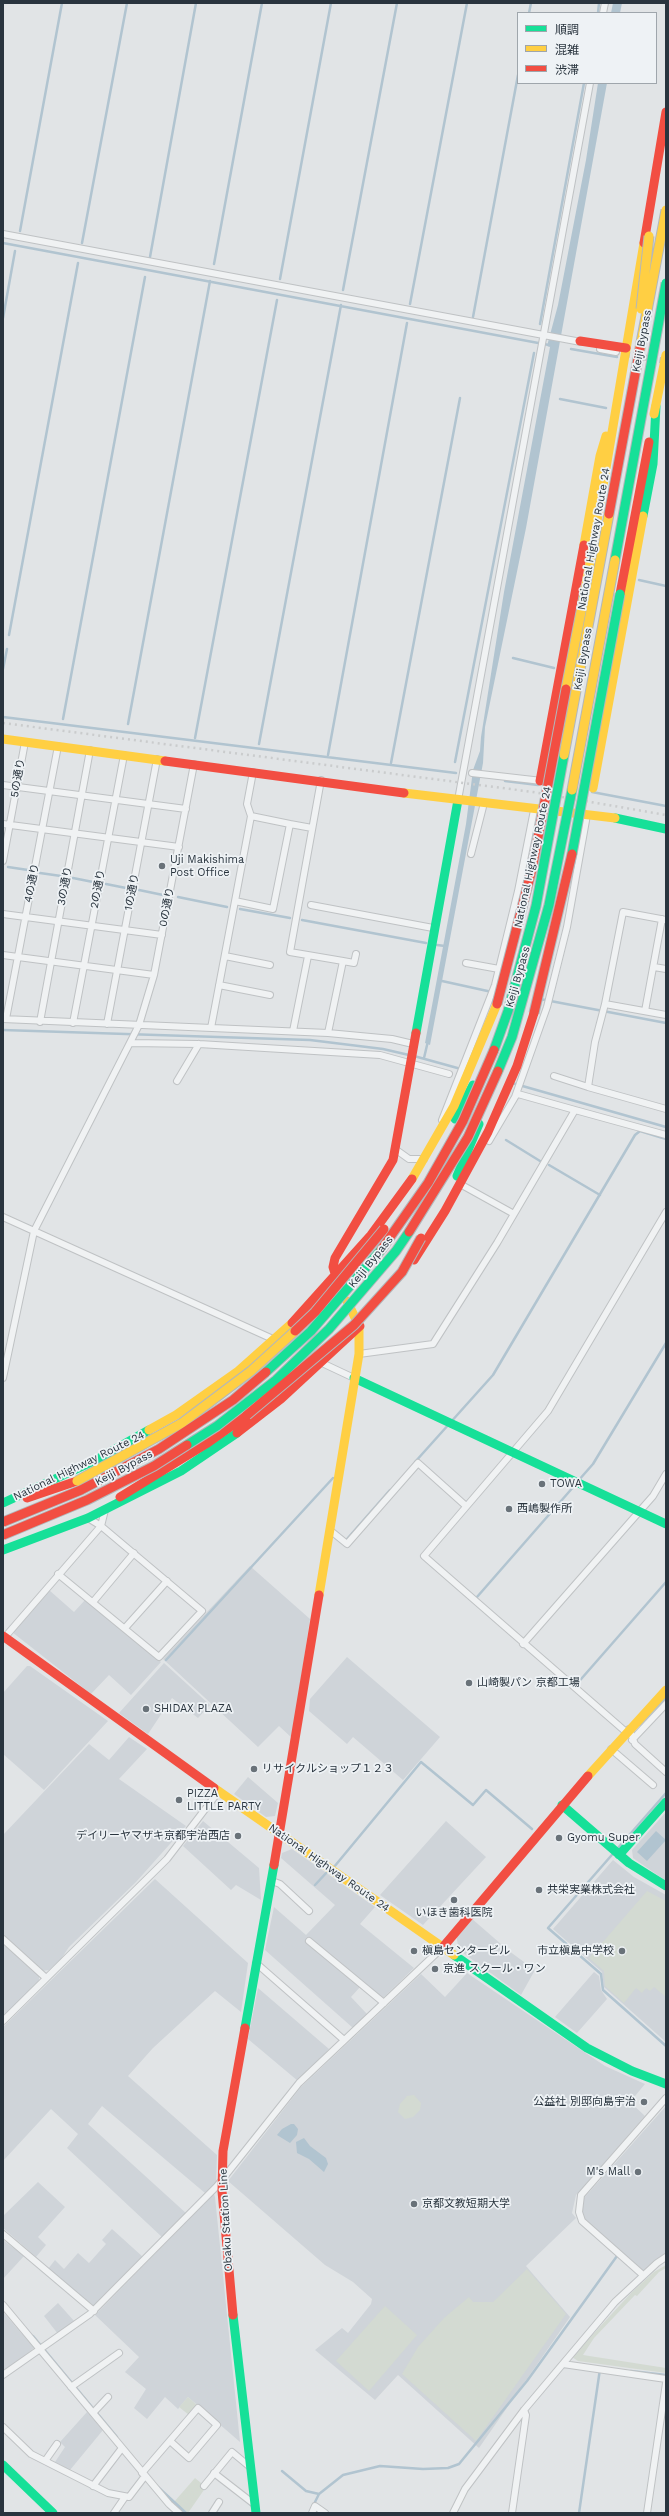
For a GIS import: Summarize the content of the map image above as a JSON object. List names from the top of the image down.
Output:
{
  "streets": {
    "main road": ["Keiji Bypass", "National Highway Route 24", "Obaku Station Line"],
    "street": [
      "5の通り",
      "4の通り",
      "3の通り",
      "2の通り",
      "1の通り",
      "0の通り"
    ]
  },
  "crossings": [
    ["National Highway Route 24", "Obaku Station Line"]
  ],
  "places": [
    "Uji Makishima Post Office",
    "TOWA",
    "西嶋製作所",
    "山崎製パン 京都工場",
    "SHIDAX PLAZA",
    "リサイクルショップ１２３",
    "PIZZA LITTLE PARTY",
    "デイリーヤマザキ京都宇治西店",
    "Gyomu Super",
    "共栄実業株式会社",
    "いほき歯科医院",
    "槇島センタービル",
    "市立槇島中学校",
    "京進 スクール・ワン",
    "公益社 別邸向島宇治",
    "M's Mall",
    "京都文教短期大学"
  ],
  "legend": ["順調", "混雑", "渋滞"]
}
